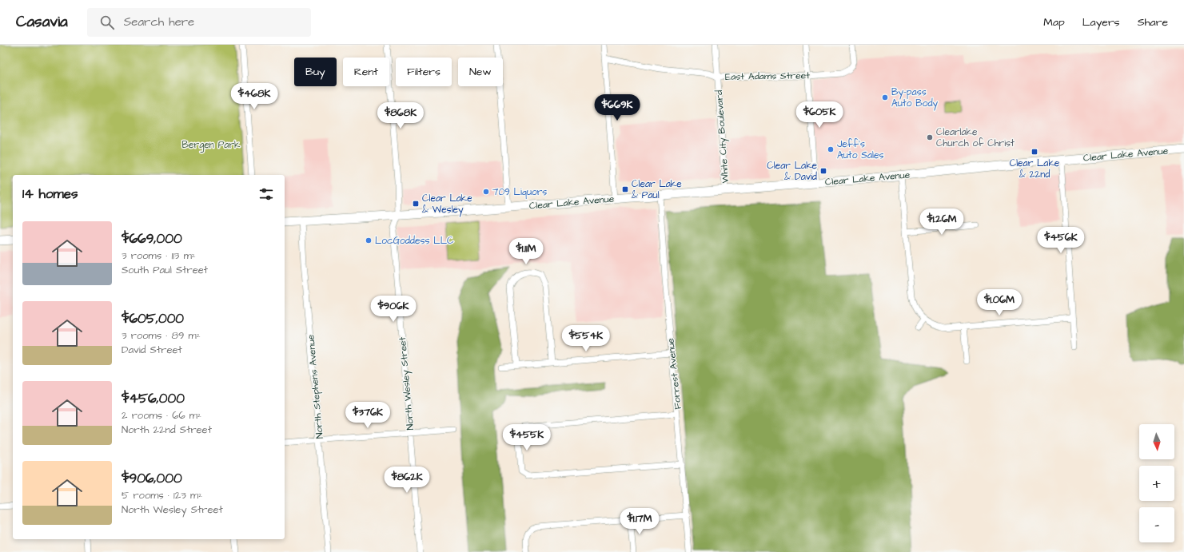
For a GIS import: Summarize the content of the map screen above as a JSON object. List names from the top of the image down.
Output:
{
  "streets": {
    "main road": ["Clear Lake Avenue"],
    "street": [
      "East Adams Street",
      "White City Boulevard",
      "Forrest Avenue",
      "North Wesley Street",
      "North Stephens Avenue"
    ]
  },
  "crossings": [
    ["East Adams Street", "White City Boulevard"],
    ["White City Boulevard", "Clear Lake Avenue"],
    ["Clear Lake Avenue", "Forrest Avenue"],
    ["Clear Lake Avenue", "North Wesley Street"],
    ["Clear Lake Avenue", "North Stephens Avenue"]
  ],
  "parks": ["Bergen Park"],
  "places": {
    "other": [
      "By-pass Auto Body",
      "Clearlake Church of Christ",
      "Jeff's Auto Sales",
      "709 Liquors",
      "LocGoddess LLC"
    ],
    "transit": [
      "Clear Lake & 22nd",
      "Clear Lake & David",
      "Clear Lake & Paul",
      "Clear Lake & Wesley"
    ]
  },
  "north": "bottom",
  "page": {
    "header": "Casavia",
    "search": "Search here",
    "nav": ["Map", "Layers", "Share"],
    "chip": [
      "Buy",
      "Rent",
      "Filters",
      "New"
    ],
    "price": [
      "$468K",
      "$669K",
      "$605K",
      "$868K",
      "$1.26M",
      "$456K",
      "$1.11M",
      "$1.06M",
      "$906K",
      "$554K",
      "$376K",
      "$455K",
      "$862K",
      "$1.17M"
    ],
    "heading": "14 homes",
    "list": [
      {
        "name": "$669,000",
        "note": "3 rooms · 113 m² · South Paul Street"
      },
      {
        "name": "$605,000",
        "note": "3 rooms · 89 m² · David Street"
      },
      {
        "name": "$456,000",
        "note": "2 rooms · 66 m² · North 22nd Street"
      },
      {
        "name": "$906,000",
        "note": "5 rooms · 123 m² · North Wesley Street"
      }
    ],
    "map_buttons": ["+", "−"]
  }
}
